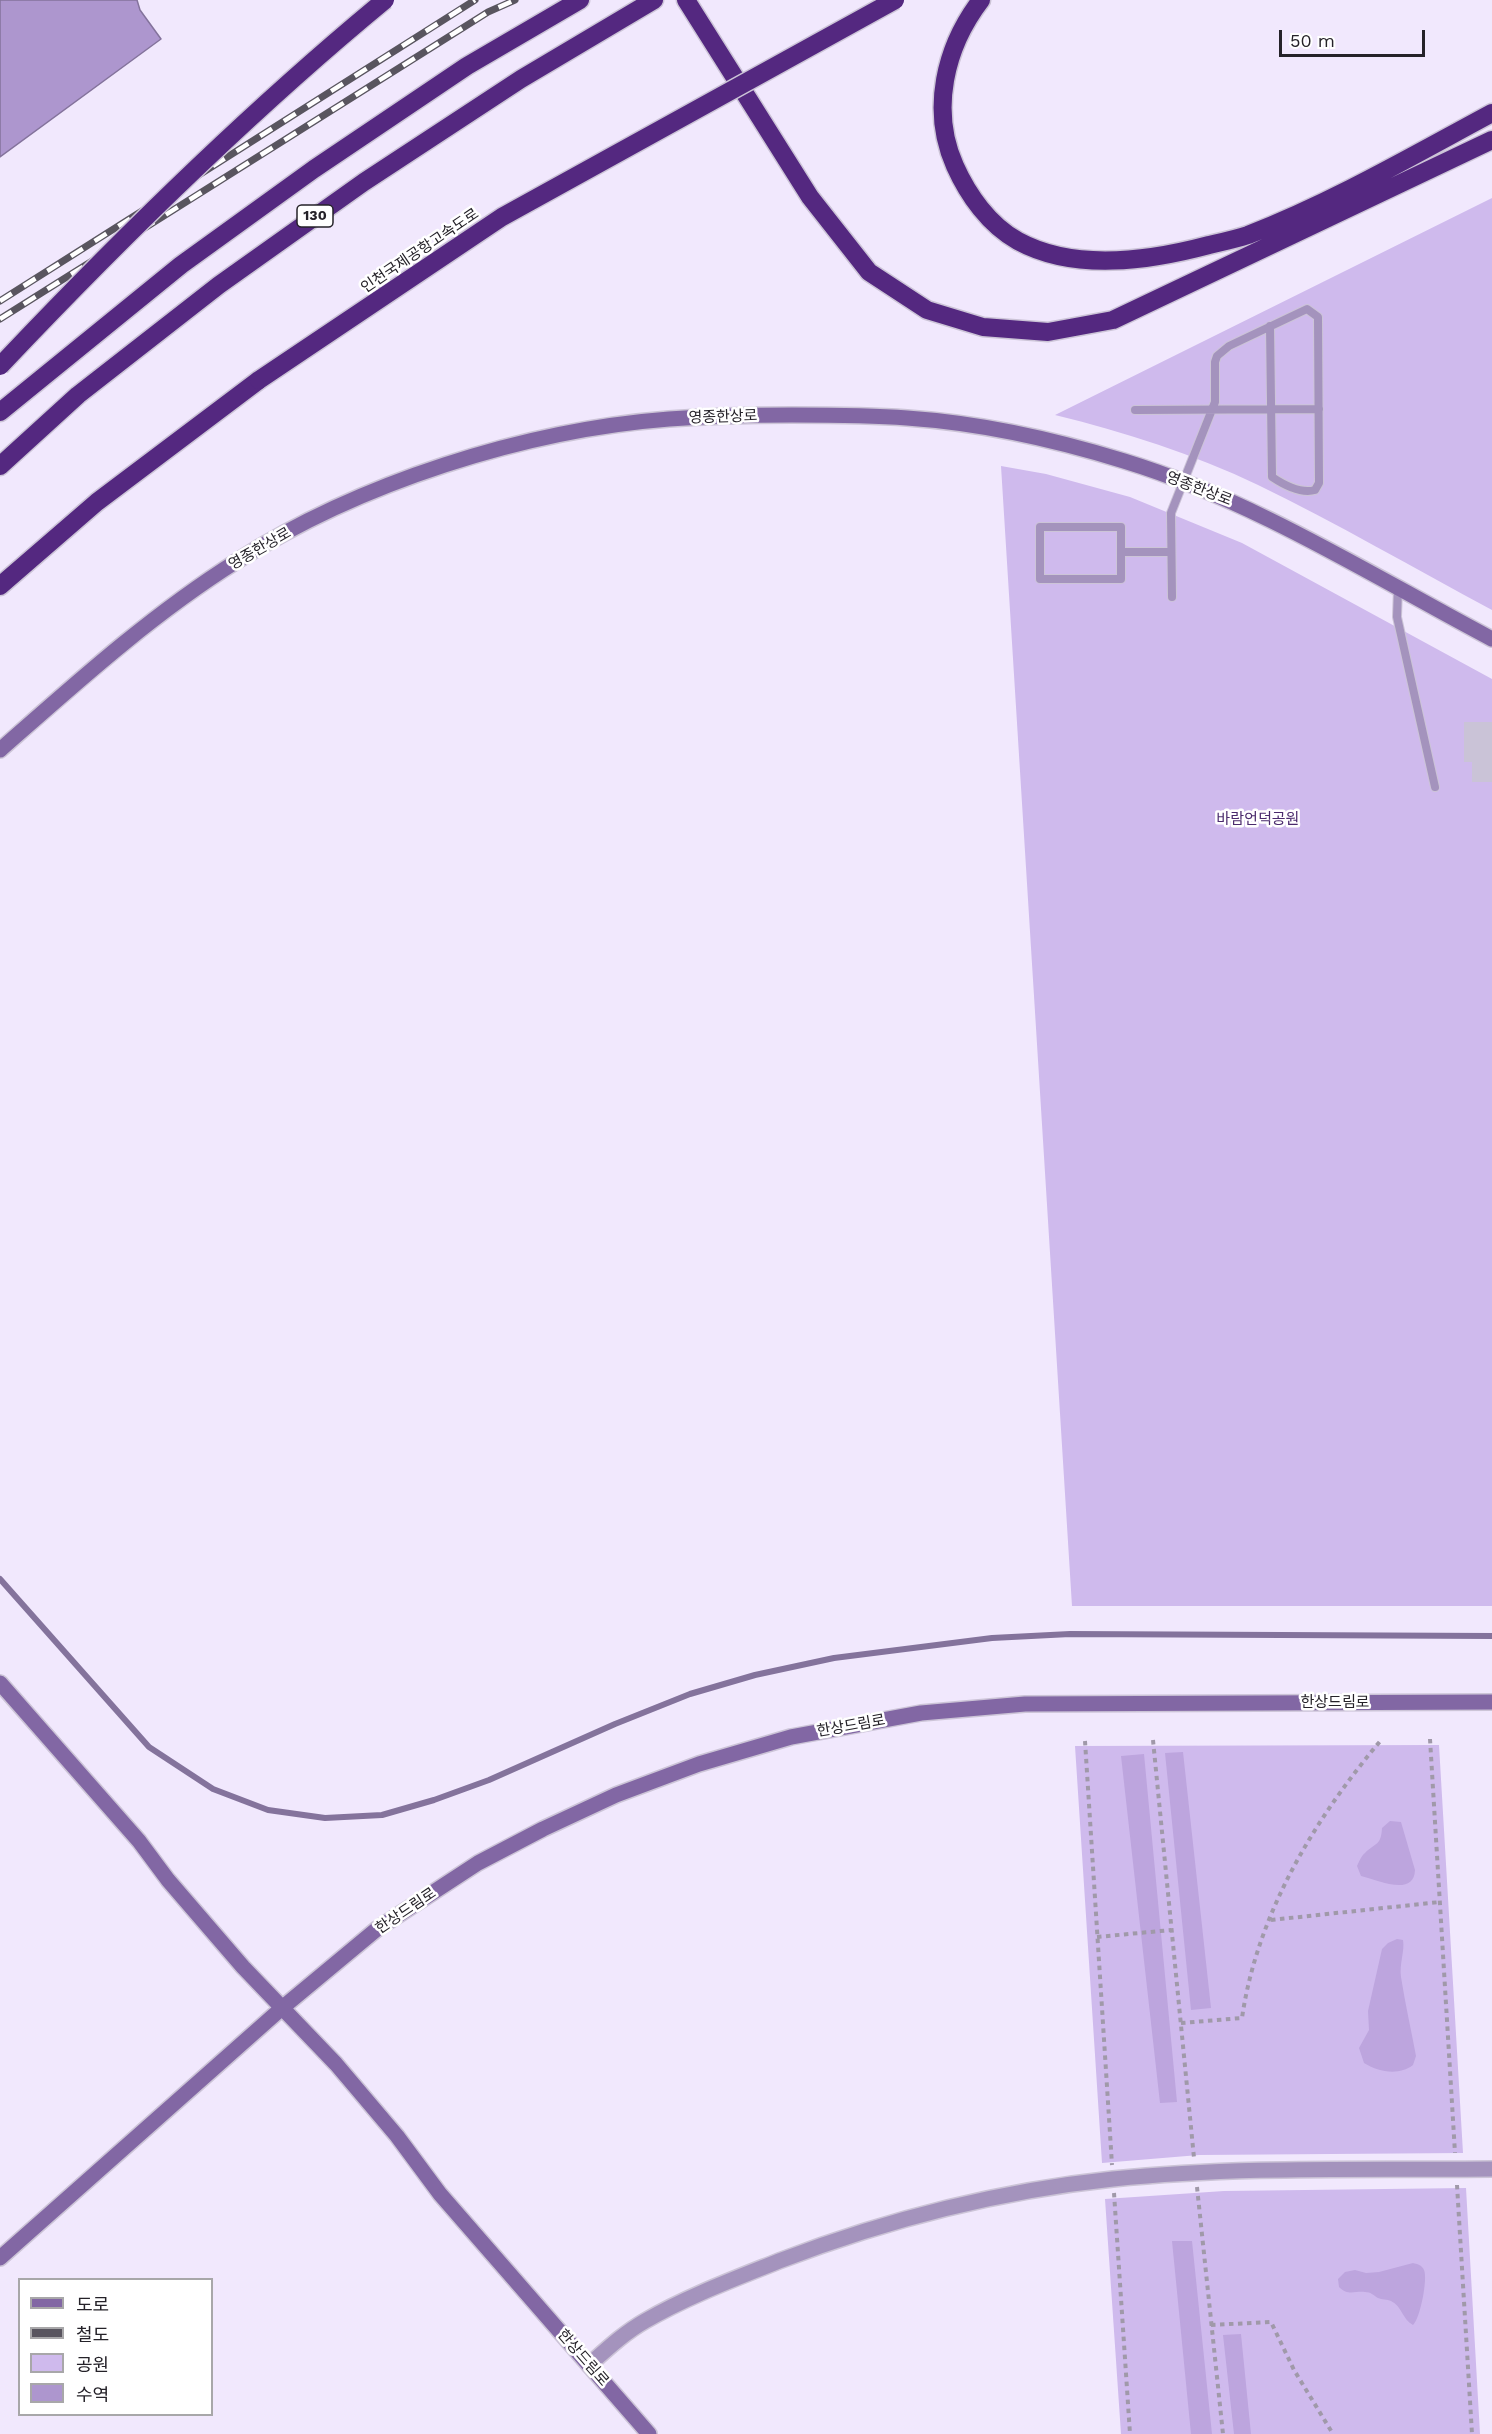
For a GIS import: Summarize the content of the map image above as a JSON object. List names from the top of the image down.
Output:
{
  "streets": {
    "highway": ["130", "인천국제공항고속도로"],
    "street": ["영종한상로", "한상드림로"]
  },
  "parks": ["바람언덕공원"],
  "legend": [
    "도로",
    "철도",
    "공원",
    "수역"
  ],
  "scale_bar": "50 m"
}
